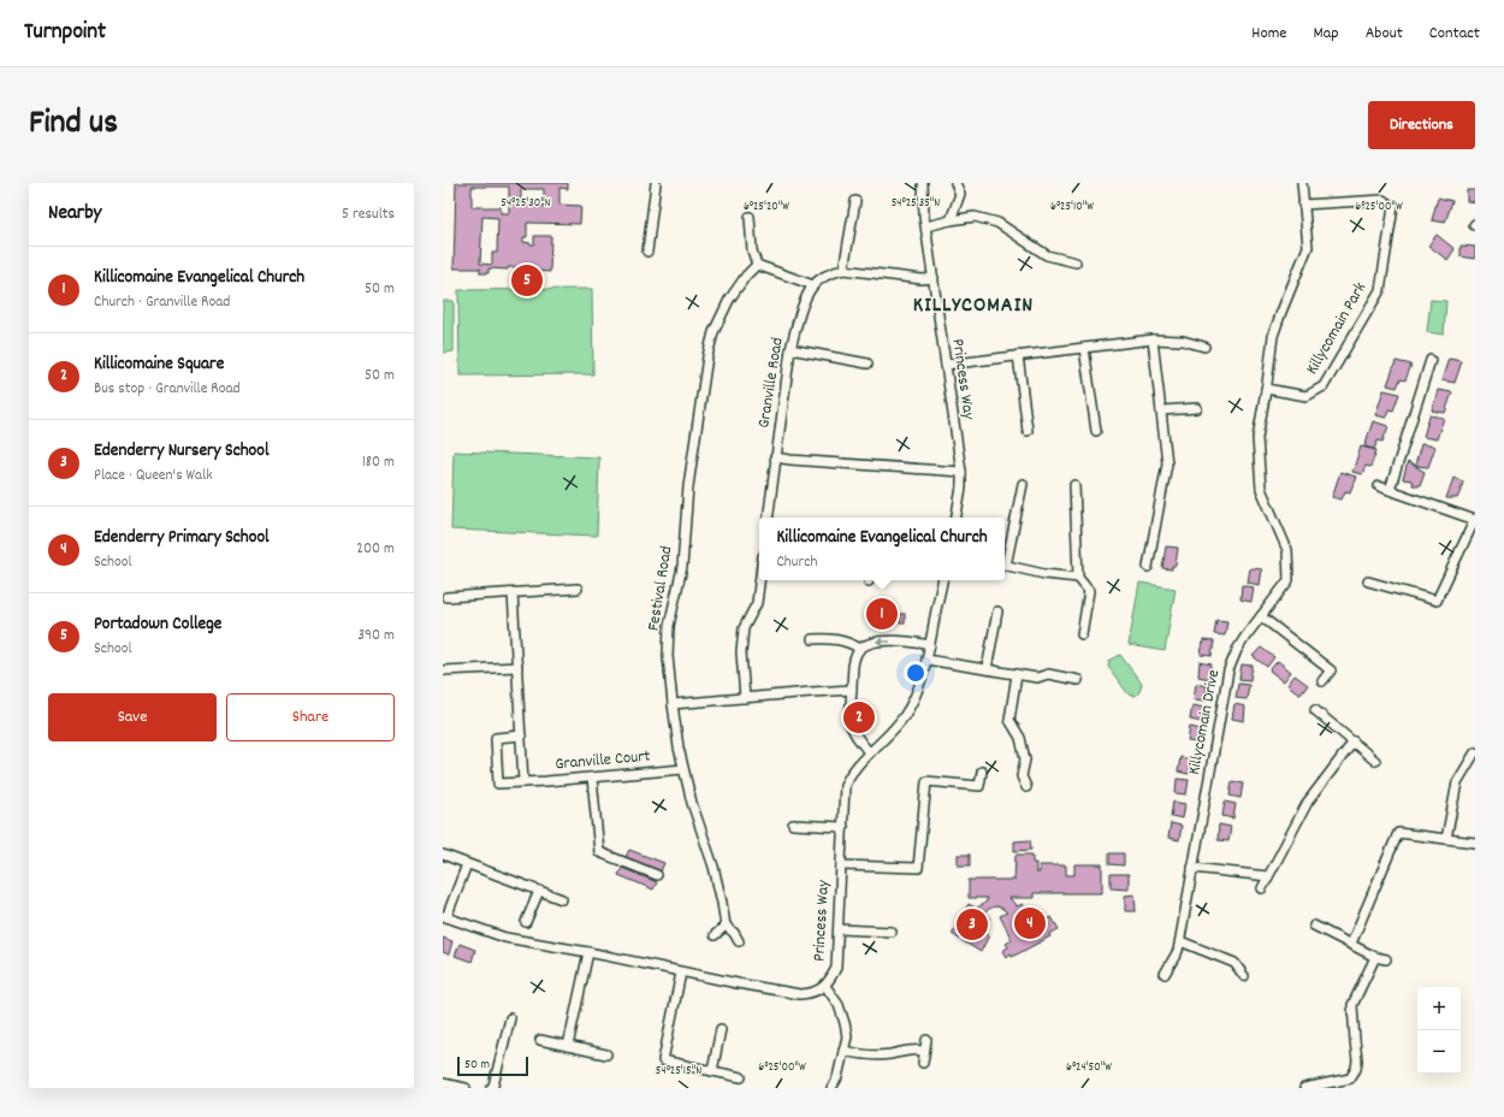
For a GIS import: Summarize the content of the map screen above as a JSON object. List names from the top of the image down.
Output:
{
  "streets": {
    "street": [
      "Killycomain Park",
      "Princess Way",
      "Granville Road",
      "Festival Road",
      "Killycomain Drive",
      "Granville Court"
    ]
  },
  "crossings": [
    ["Killycomain Park", "Killycomain Drive"],
    ["Festival Road", "Granville Court"]
  ],
  "districts": ["KILLYCOMAIN"],
  "scale_bar": "50 m",
  "page": {
    "header": "Turnpoint",
    "nav": [
      "Home",
      "Map",
      "About",
      "Contact"
    ],
    "title": "Find us",
    "buttons": [
      "Directions",
      ["Save", "Share"]
    ],
    "heading": ["Nearby", "5 results"],
    "list": [
      {
        "mark": "1",
        "name": "Killicomaine Evangelical Church",
        "note": "Church · Granville Road",
        "value": "50 m"
      },
      {
        "mark": "2",
        "name": "Killicomaine Square",
        "note": "Bus stop · Granville Road",
        "value": "50 m"
      },
      {
        "mark": "3",
        "name": "Edenderry Nursery School",
        "note": "Place · Queen's Walk",
        "value": "180 m"
      },
      {
        "mark": "4",
        "name": "Edenderry Primary School",
        "note": "School",
        "value": "200 m"
      },
      {
        "mark": "5",
        "name": "Portadown College",
        "note": "School",
        "value": "390 m"
      }
    ],
    "pins": [
      "5",
      "1",
      "2",
      "4",
      "3"
    ],
    "popup": ["Killicomaine Evangelical Church", "Church"],
    "map_buttons": ["+", "−"],
    "scale": "50 m"
  },
  "coordinates": [
    "54°25'30\"N",
    "54°25'35\"N",
    "6°25'20\"W",
    "6°25'10\"W",
    "6°25'00\"W",
    "6°24'50\"W",
    "54°25'15\"N"
  ]
}
